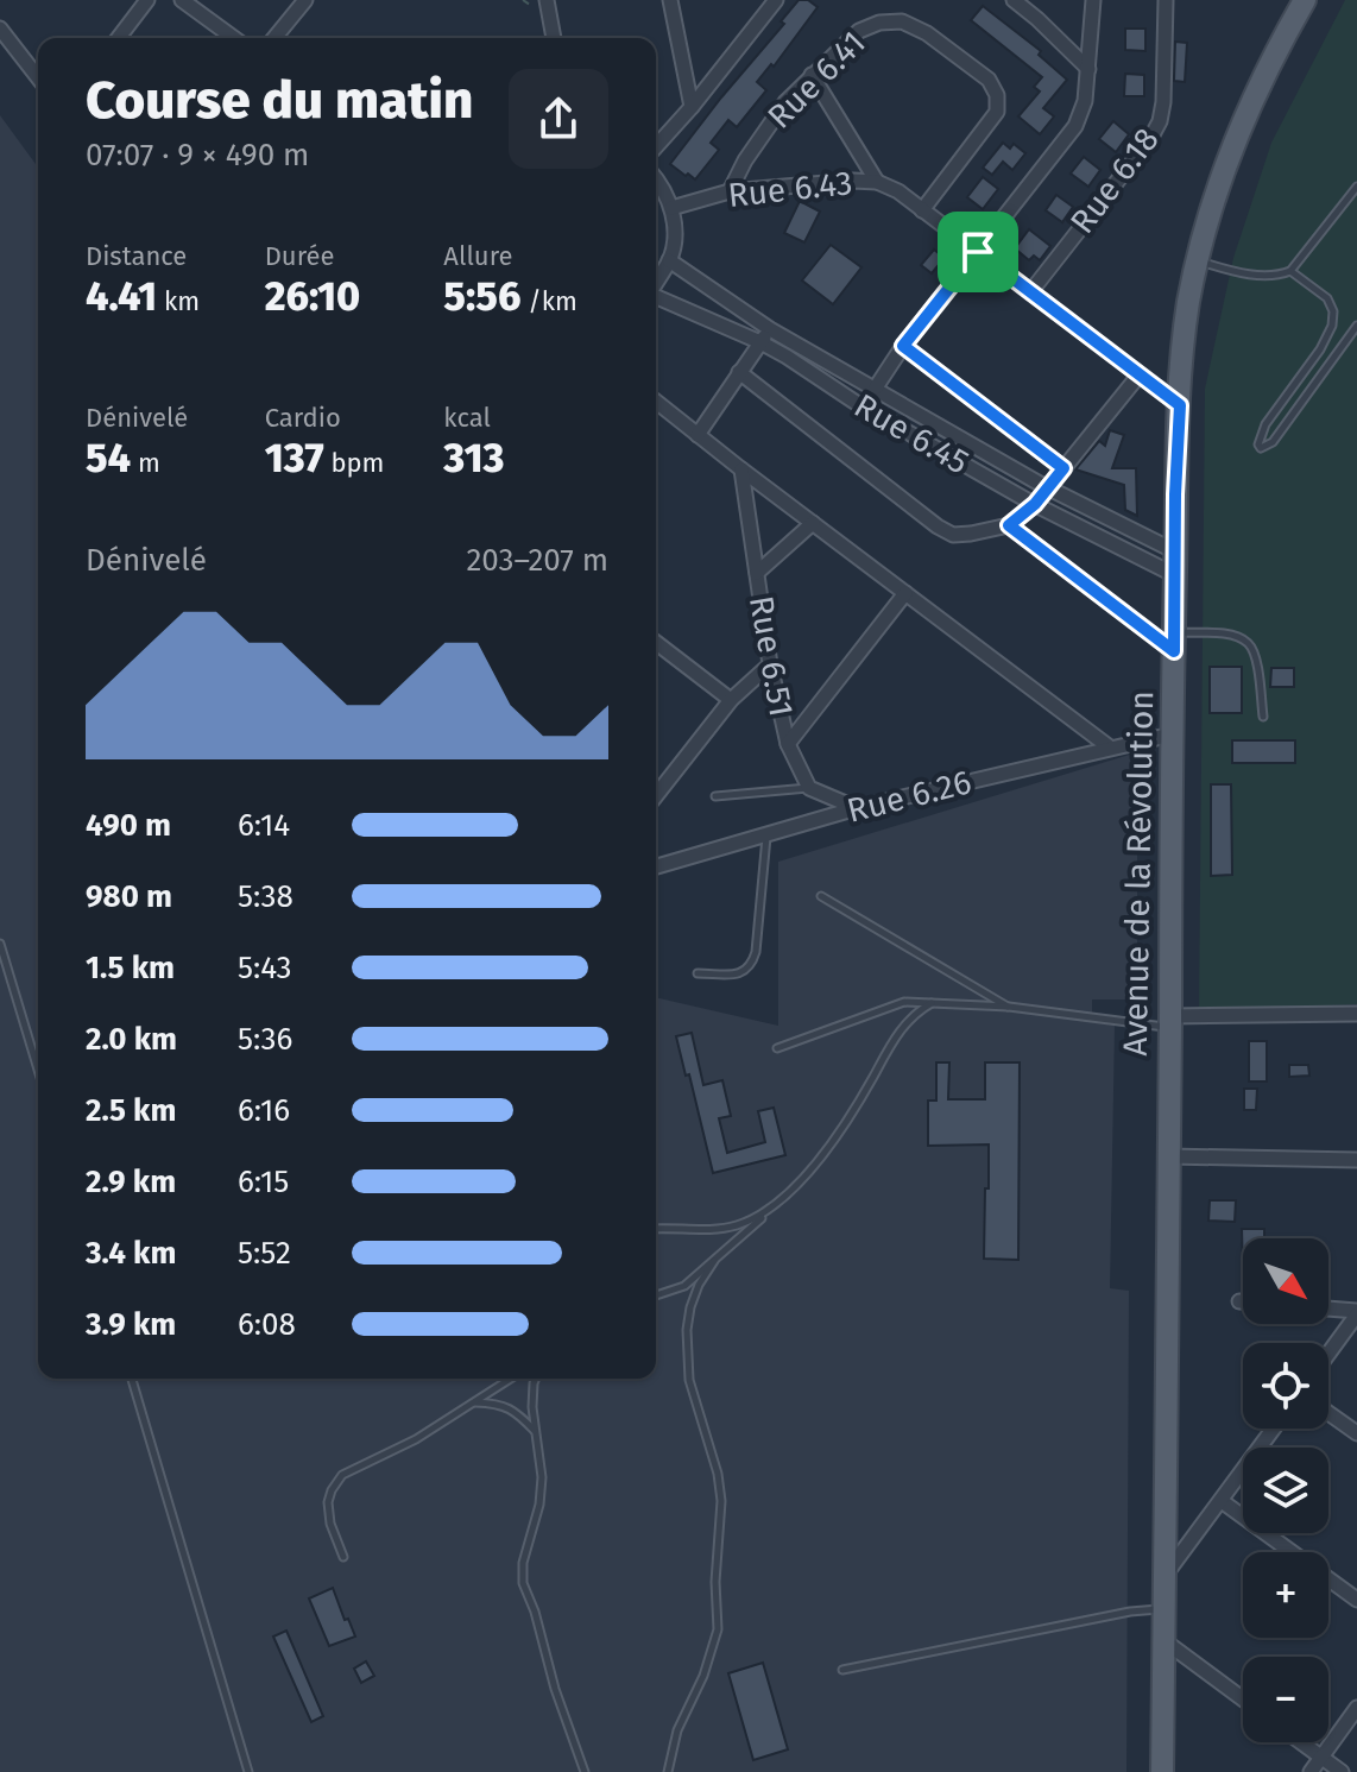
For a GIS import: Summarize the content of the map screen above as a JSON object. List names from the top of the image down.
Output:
{
  "streets": {
    "main road": ["Avenue de la Révolution"],
    "street": [
      "Rue 6.41",
      "Rue 6.18",
      "Rue 6.43",
      "Rue 6.45",
      "Rue 6.51",
      "Rue 6.26"
    ]
  },
  "crossings": [
    ["Rue 6.41", "Rue 6.43"],
    ["Rue 6.18", "Rue 6.43"],
    ["Rue 6.43", "Avenue de la Révolution"],
    ["Rue 6.45", "Avenue de la Révolution"],
    ["Rue 6.26", "Avenue de la Révolution"]
  ],
  "north": "bottom right",
  "page": {
    "heading": ["Course du matin", "07:07 · 9 × 490 m"],
    "stats": [
      ["Distance", "4.41 km"],
      ["Durée", "26:10"],
      ["Allure", "5:56 /km"],
      ["Dénivelé", "54 m"],
      ["Cardio", "137 bpm"],
      ["kcal", "313"]
    ],
    "chart": ["Dénivelé", "203–207 m"],
    "list": [
      {
        "name": "490 m",
        "note": "6:14"
      },
      {
        "name": "980 m",
        "note": "5:38"
      },
      {
        "name": "1.5 km",
        "note": "5:43"
      },
      {
        "name": "2.0 km",
        "note": "5:36"
      },
      {
        "name": "2.5 km",
        "note": "6:16"
      },
      {
        "name": "2.9 km",
        "note": "6:15"
      },
      {
        "name": "3.4 km",
        "note": "5:52"
      },
      {
        "name": "3.9 km",
        "note": "6:08"
      }
    ],
    "map_buttons": ["+", "−"]
  }
}
